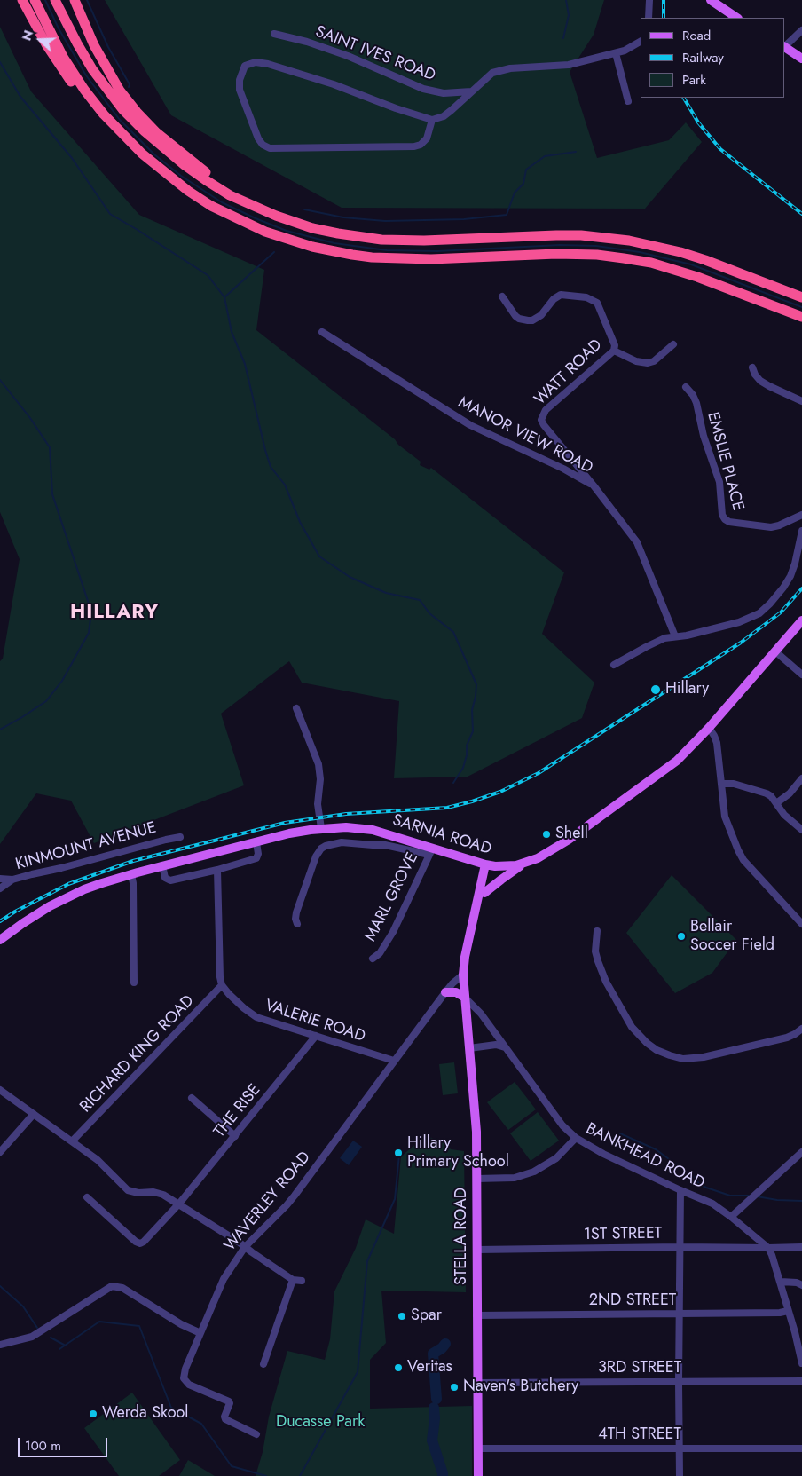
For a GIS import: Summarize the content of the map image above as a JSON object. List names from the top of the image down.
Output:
{
  "streets": {
    "main road": ["SARNIA ROAD", "STELLA ROAD"],
    "street": [
      "SAINT IVES ROAD",
      "WATT ROAD",
      "MANOR VIEW ROAD",
      "EMSLIE PLACE",
      "KINMOUNT AVENUE",
      "MARL GROVE",
      "VALERIE ROAD",
      "RICHARD KING ROAD",
      "THE RISE",
      "BANKHEAD ROAD",
      "WAVERLEY ROAD",
      "1ST STREET",
      "2ND STREET",
      "3RD STREET",
      "4TH STREET"
    ]
  },
  "crossings": [
    ["WATT ROAD", "MANOR VIEW ROAD"],
    ["SARNIA ROAD", "MARL GROVE"],
    ["SARNIA ROAD", "STELLA ROAD"],
    ["VALERIE ROAD", "RICHARD KING ROAD"],
    ["VALERIE ROAD", "THE RISE"],
    ["VALERIE ROAD", "WAVERLEY ROAD"],
    ["BANKHEAD ROAD", "1ST STREET"],
    ["BANKHEAD ROAD", "STELLA ROAD"],
    ["WAVERLEY ROAD", "STELLA ROAD"],
    ["1ST STREET", "STELLA ROAD"],
    ["STELLA ROAD", "2ND STREET"],
    ["STELLA ROAD", "3RD STREET"],
    ["STELLA ROAD", "4TH STREET"]
  ],
  "districts": ["HILLARY"],
  "parks": ["Ducasse Park"],
  "places": [
    "Hillary",
    "Shell",
    "Bellair Soccer Field",
    "Hillary Primary School",
    "Spar",
    "Veritas",
    "Naven's Butchery",
    "Werda Skool"
  ],
  "legend": ["Road", "Railway", "Park"],
  "scale_bar": "100 m",
  "north": "left"
}
